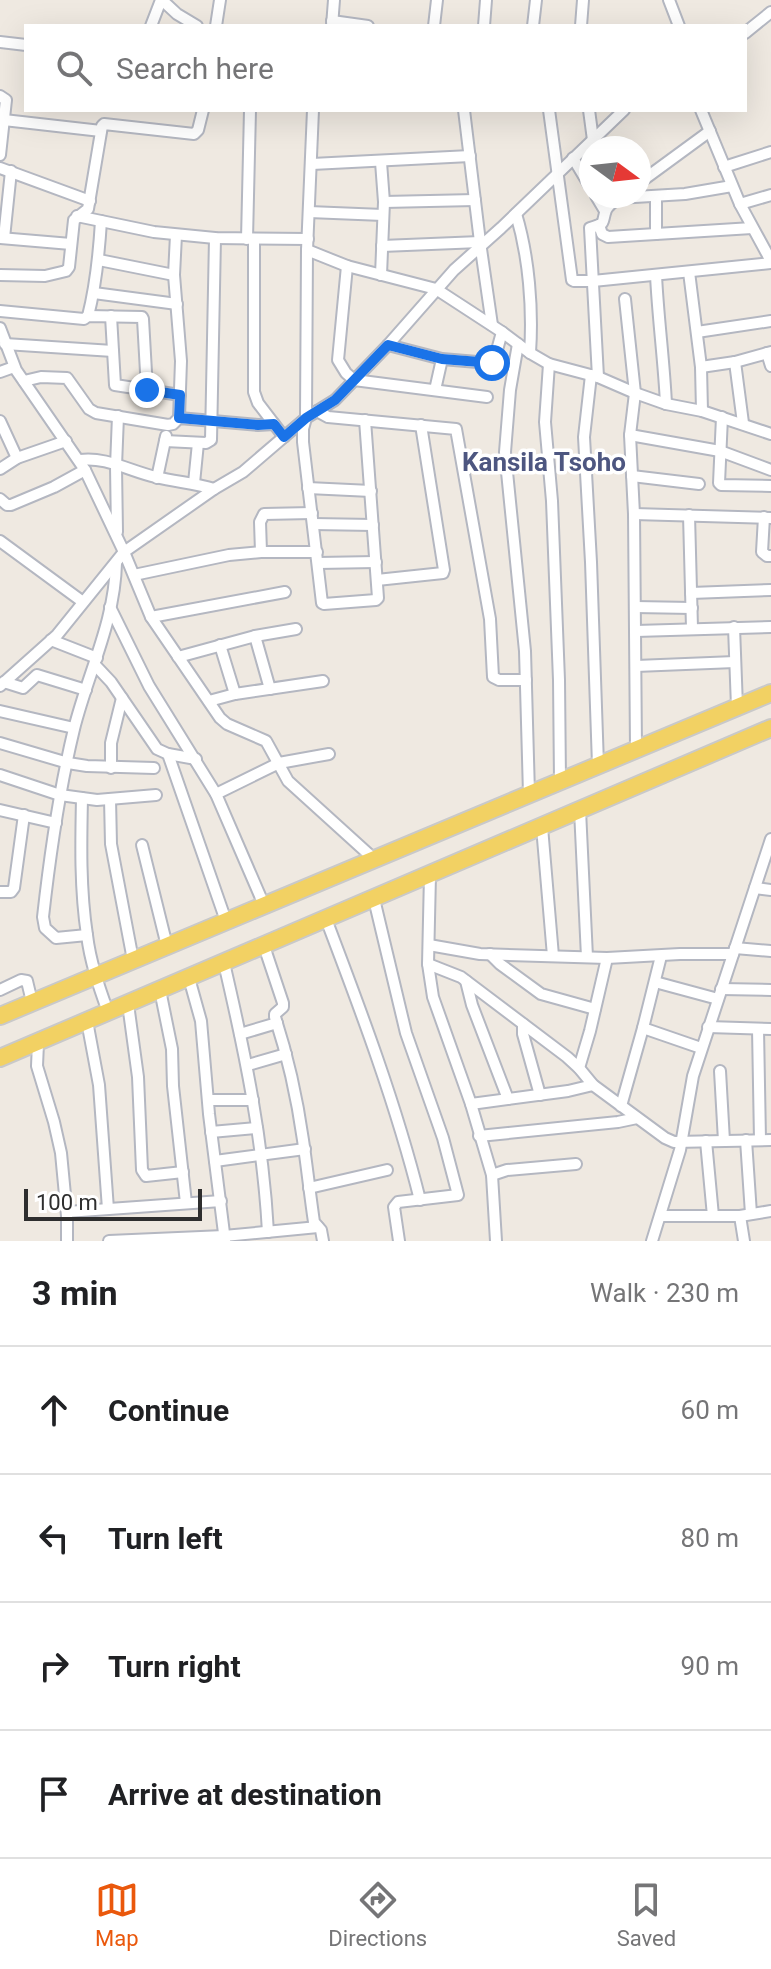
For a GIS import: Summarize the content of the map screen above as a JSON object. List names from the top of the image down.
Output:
{
  "districts": ["Kansila Tsoho"],
  "scale_bar": "100 m",
  "north": "right",
  "page": {
    "search": "Search here",
    "scale": "100 m",
    "heading": ["3 min", "Walk · 230 m"],
    "list": [
      ["Continue", "60 m"],
      ["Turn left", "80 m"],
      ["Turn right", "90 m"],
      "Arrive at destination"
    ],
    "nav": ["Map", "Directions", "Saved"]
  }
}
